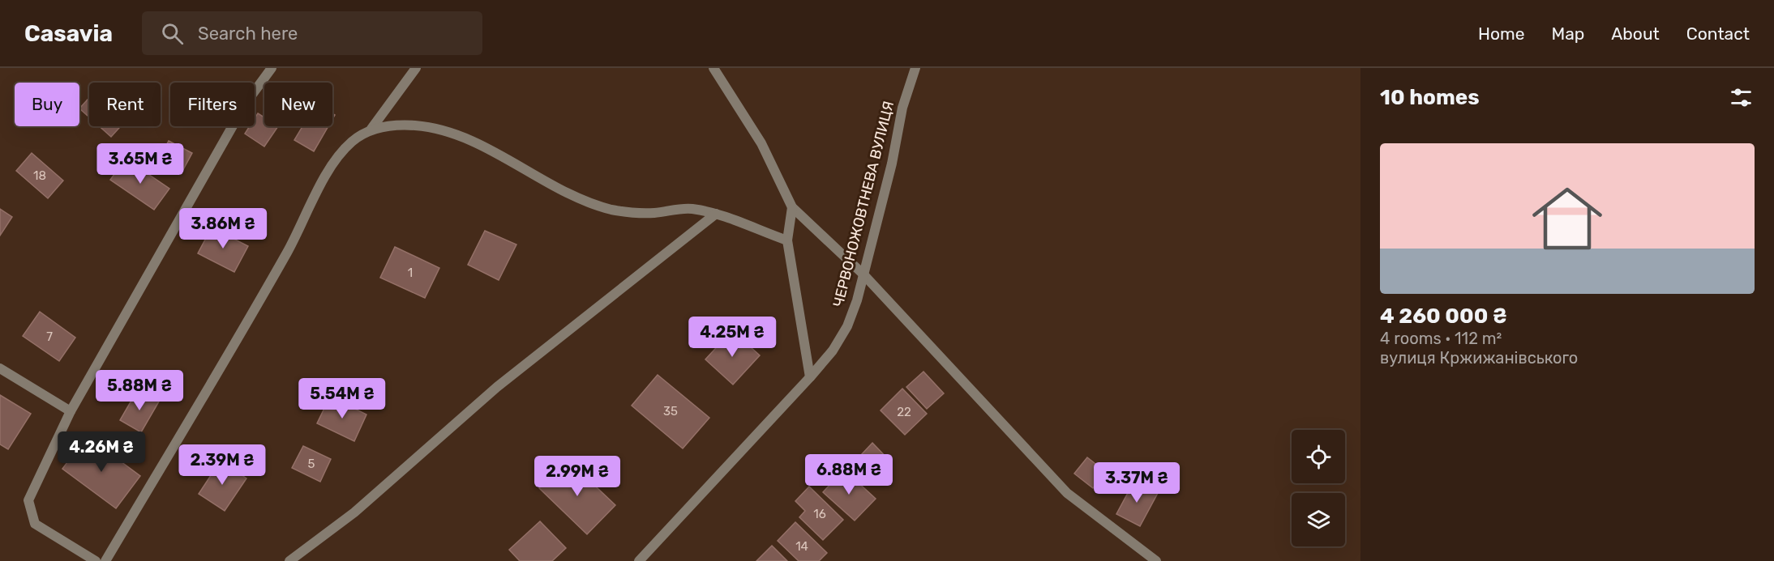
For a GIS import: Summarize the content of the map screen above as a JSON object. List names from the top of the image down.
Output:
{
  "streets": {
    "street": ["ЧЕРВОНОЖОВТНЕВА ВУЛИЦЯ"]
  },
  "house_numbers": [
    "18",
    "1",
    "7",
    "35",
    "22",
    "5",
    "16",
    "14"
  ],
  "page": {
    "header": "Casavia",
    "search": "Search here",
    "nav": [
      "Home",
      "Map",
      "About",
      "Contact"
    ],
    "heading": "10 homes",
    "chip": [
      "Buy",
      "Rent",
      "Filters",
      "New"
    ],
    "list": [
      {
        "name": "4 260 000 ₴",
        "note": "4 rooms · 112 m² · вулиця Кржижанівського"
      }
    ],
    "price": [
      "3.65M ₴",
      "3.86M ₴",
      "4.25M ₴",
      "5.88M ₴",
      "5.54M ₴",
      "4.26M ₴",
      "2.39M ₴",
      "6.88M ₴",
      "2.99M ₴",
      "3.37M ₴"
    ]
  }
}
